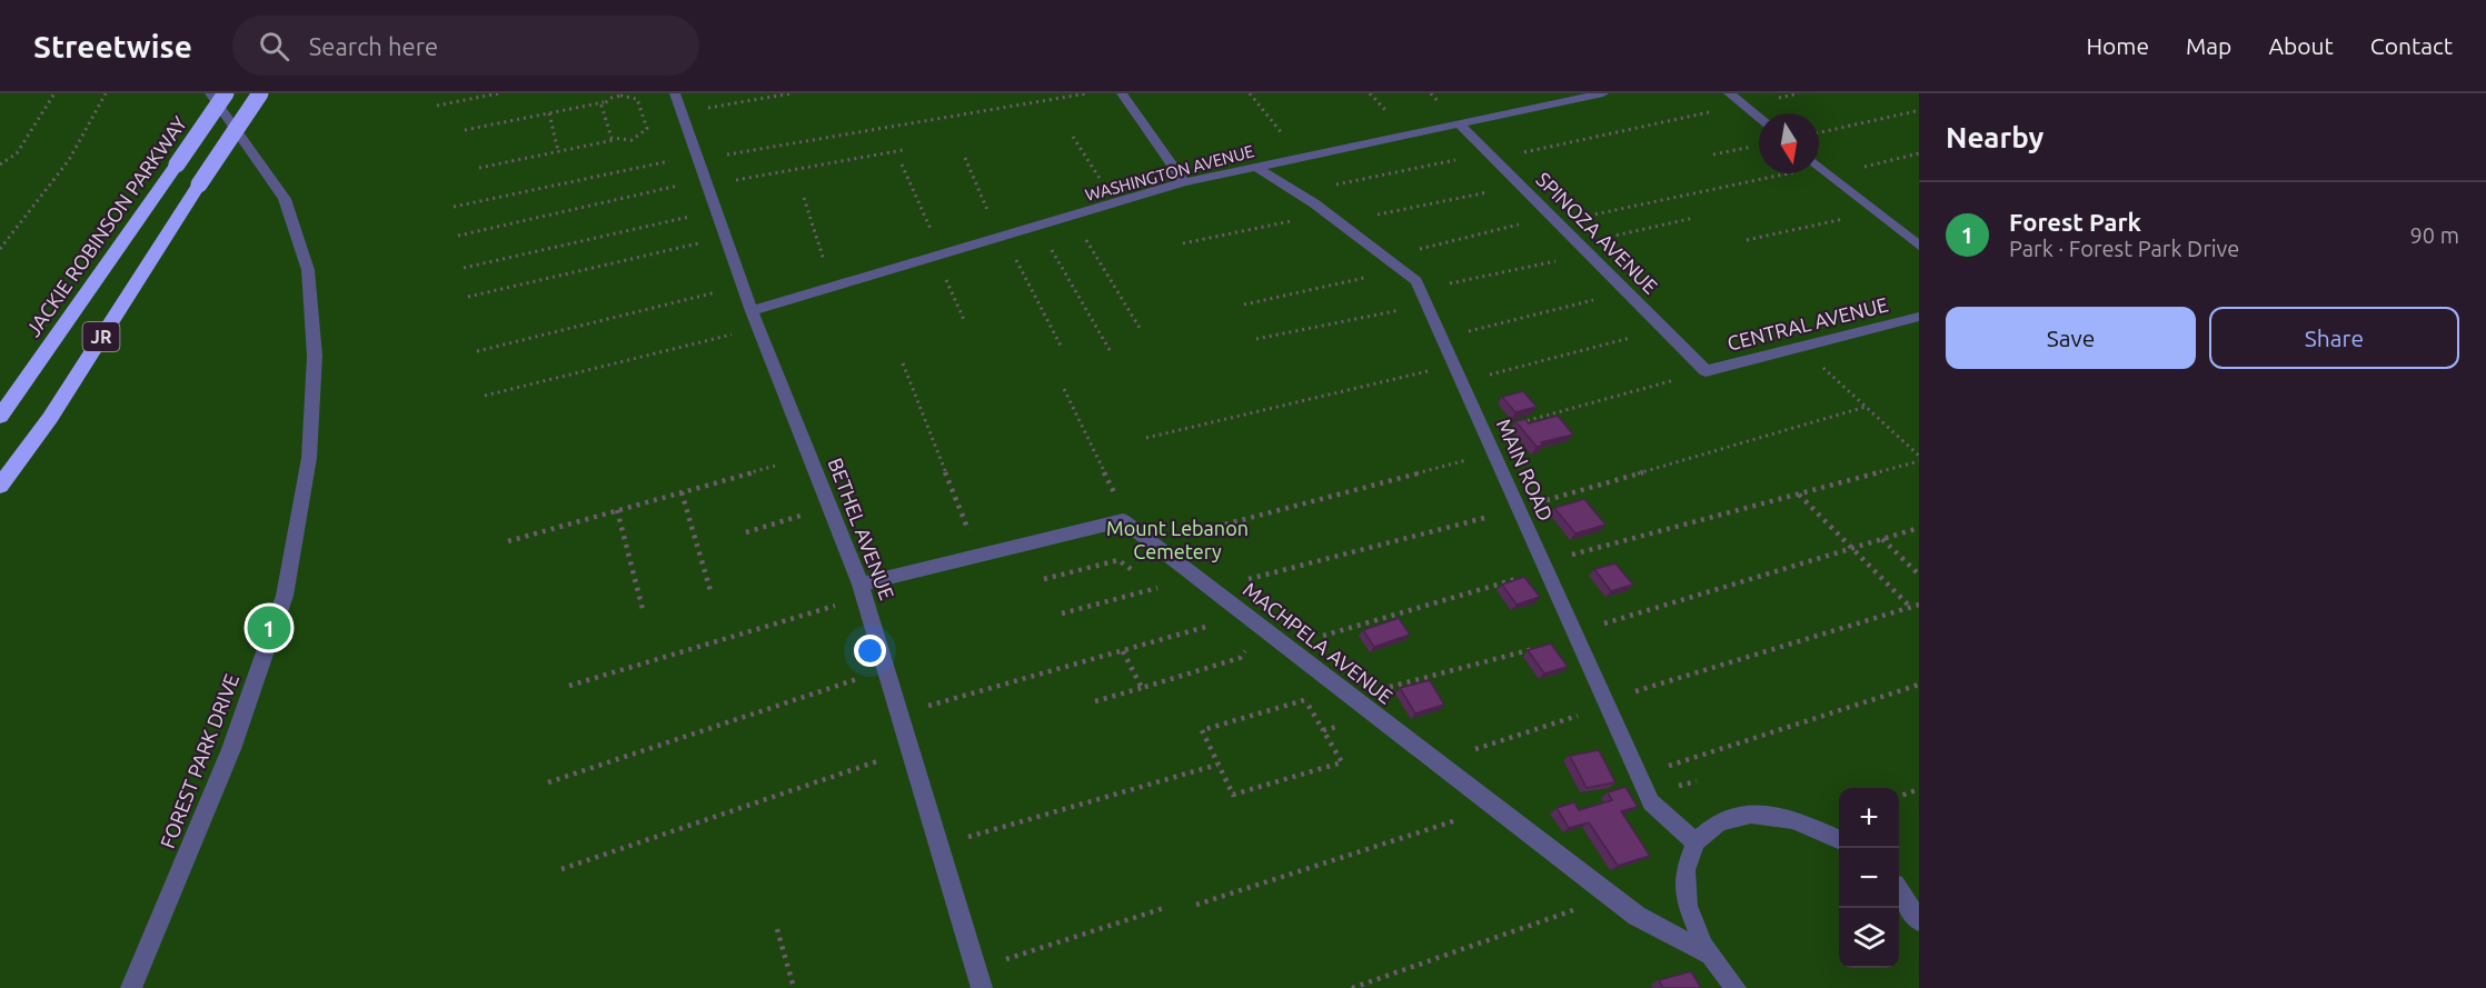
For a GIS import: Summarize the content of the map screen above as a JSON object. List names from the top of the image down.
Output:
{
  "streets": {
    "highway": ["JACKIE ROBINSON PARKWAY", "JR"],
    "street": [
      "WASHINGTON AVENUE",
      "SPINOZA AVENUE",
      "CENTRAL AVENUE",
      "MAIN ROAD",
      "BETHEL AVENUE",
      "MACHPELA AVENUE",
      "FOREST PARK DRIVE"
    ]
  },
  "crossings": [
    ["WASHINGTON AVENUE", "SPINOZA AVENUE"],
    ["WASHINGTON AVENUE", "MAIN ROAD"],
    ["WASHINGTON AVENUE", "BETHEL AVENUE"],
    ["SPINOZA AVENUE", "CENTRAL AVENUE"]
  ],
  "parks": ["Mount Lebanon Cemetery"],
  "north": "bottom",
  "page": {
    "header": "Streetwise",
    "search": "Search here",
    "nav": [
      "Home",
      "Map",
      "About",
      "Contact"
    ],
    "heading": "Nearby",
    "list": [
      {
        "mark": "1",
        "name": "Forest Park",
        "note": "Park · Forest Park Drive",
        "value": "90 m"
      }
    ],
    "buttons": ["Save", "Share"],
    "pins": "1",
    "map_buttons": ["+", "−"]
  }
}
